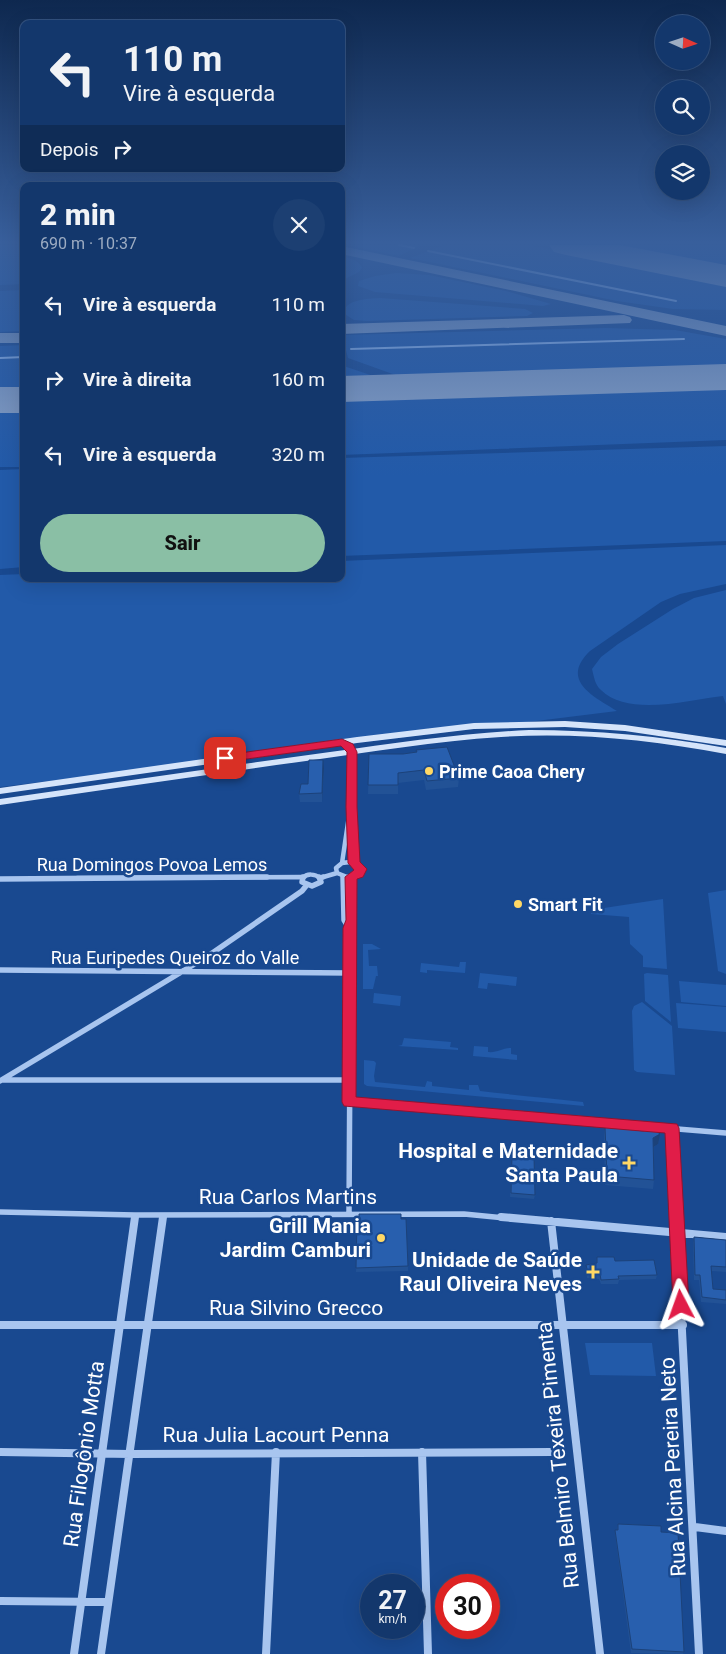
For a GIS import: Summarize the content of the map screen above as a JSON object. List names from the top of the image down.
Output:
{
  "streets": {
    "street": [
      "Rua Domingos Povoa Lemos",
      "Rua Euripedes Queiroz do Valle",
      "Rua Carlos Martins",
      "Rua Silvino Grecco",
      "Rua Julia Lacourt Penna",
      "Rua Filogônio Motta",
      "Rua Belmiro Texeira Pimenta",
      "Rua Alcina Pereira Neto"
    ]
  },
  "crossings": [
    ["Rua Carlos Martins", "Rua Filogônio Motta"],
    ["Rua Carlos Martins", "Rua Belmiro Texeira Pimenta"],
    ["Rua Carlos Martins", "Rua Alcina Pereira Neto"],
    ["Rua Silvino Grecco", "Rua Filogônio Motta"],
    ["Rua Silvino Grecco", "Rua Belmiro Texeira Pimenta"],
    ["Rua Silvino Grecco", "Rua Alcina Pereira Neto"],
    ["Rua Julia Lacourt Penna", "Rua Filogônio Motta"]
  ],
  "places": {
    "other": ["Prime Caoa Chery", "Smart Fit", "Grill Mania Jardim Camburi"],
    "health": ["Hospital e Maternidade Santa Paula", "Unidade de Saúde Raul Oliveira Neves"]
  },
  "north": "right",
  "page": {
    "turn": ["110 m", "Vire à esquerda"],
    "then": "Depois",
    "heading": ["2 min", "690 m · 10:37"],
    "list": [
      {
        "name": "Vire à esquerda",
        "value": "110 m"
      },
      {
        "name": "Vire à direita",
        "value": "160 m"
      },
      {
        "name": "Vire à esquerda",
        "value": "320 m"
      }
    ],
    "buttons": "Sair",
    "speed": "27 km/h",
    "limit": "30"
  }
}
